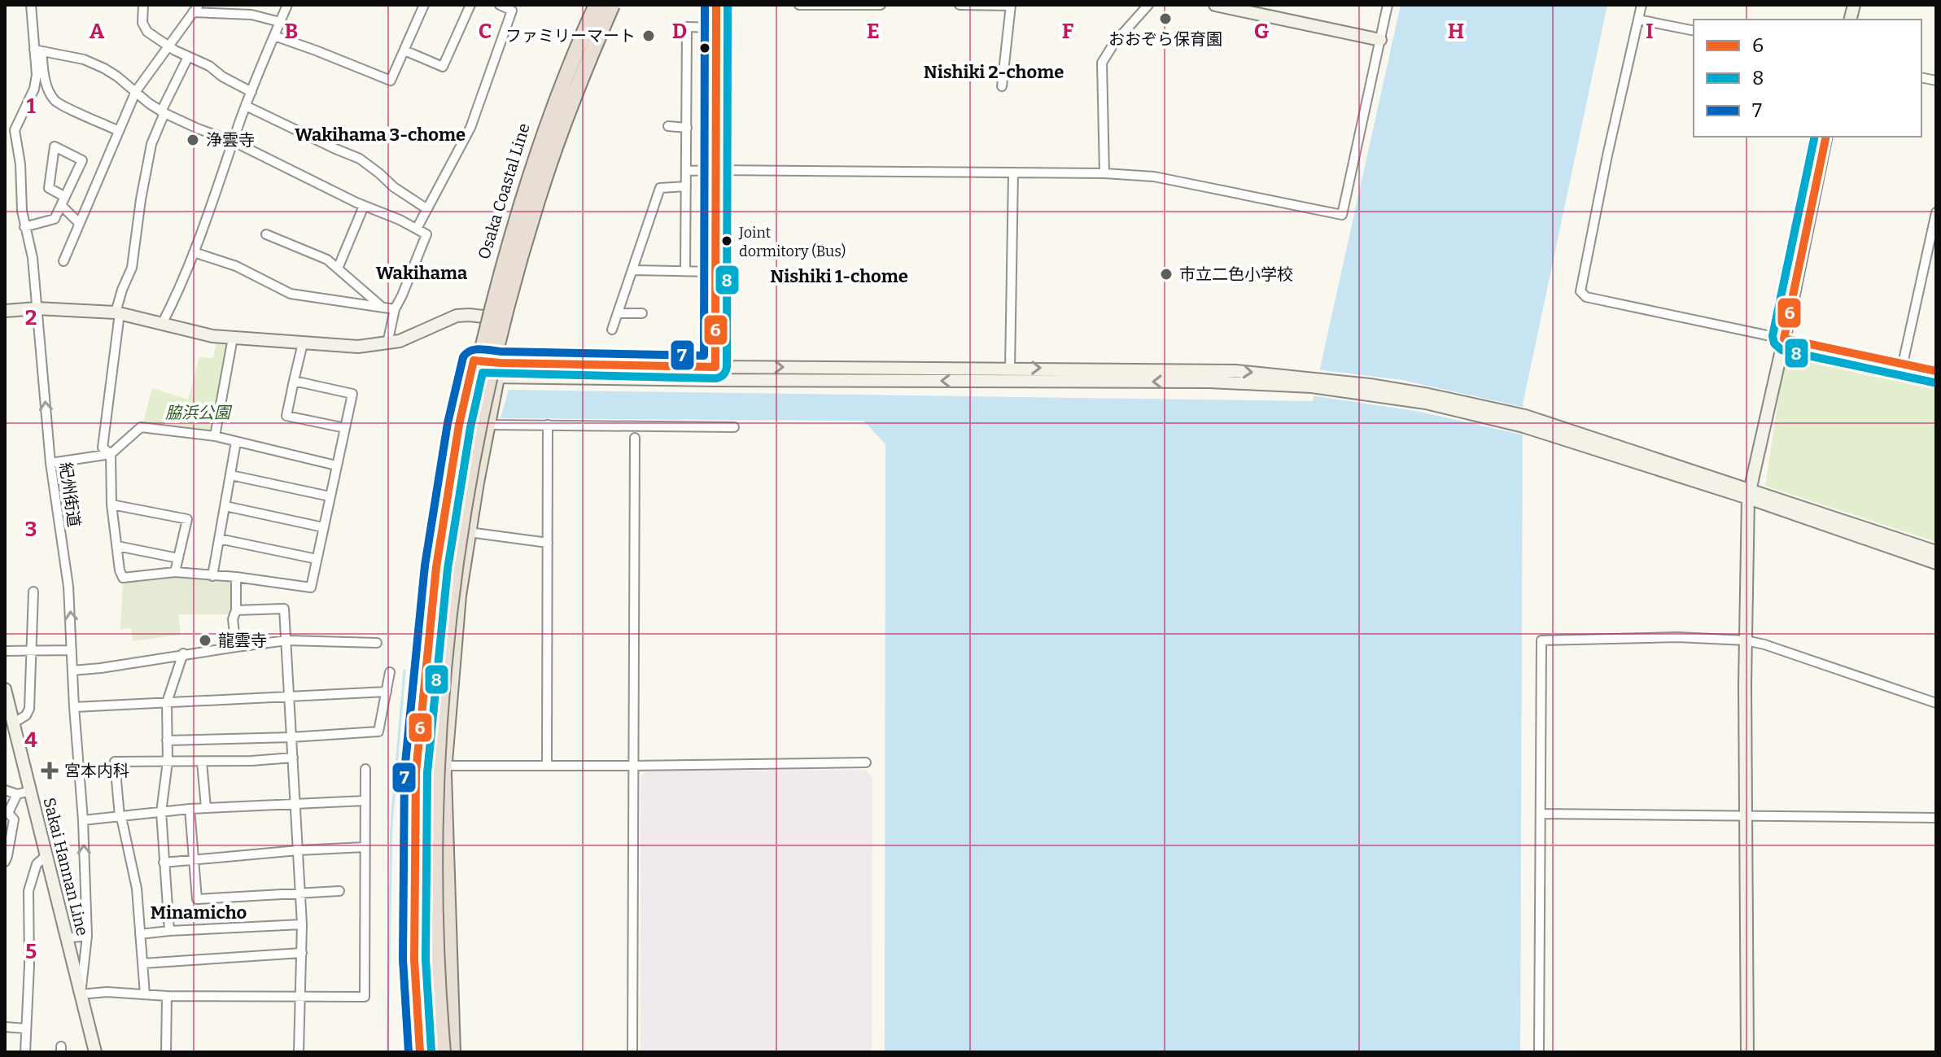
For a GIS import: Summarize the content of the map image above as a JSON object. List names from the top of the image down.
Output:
{
  "streets": {
    "main road": ["Osaka Coastal Line"],
    "street": ["紀州街道", "Sakai Hannan Line"]
  },
  "crossings": [
    ["紀州街道", "Sakai Hannan Line"]
  ],
  "districts": [
    "Nishiki 2-chome",
    "Wakihama 3-chome",
    "Wakihama",
    "Nishiki 1-chome",
    "Minamicho"
  ],
  "parks": ["脇浜公園"],
  "places": {
    "other": [
      "おおぞら保育園",
      "ファミリーマート",
      "浄雲寺",
      "Joint dormitory (Bus)",
      "市立二色小学校",
      "龍雲寺"
    ],
    "health": ["宮本内科"]
  },
  "lines": ["transit line 6", "transit line 8", "transit line 7"],
  "legend": ["6", "8", "7"],
  "grid": {
    "columns": [
      "A",
      "B",
      "C",
      "D",
      "E",
      "F",
      "G",
      "H",
      "I"
    ],
    "rows": [
      "1",
      "2",
      "3",
      "4",
      "5"
    ]
  }
}
